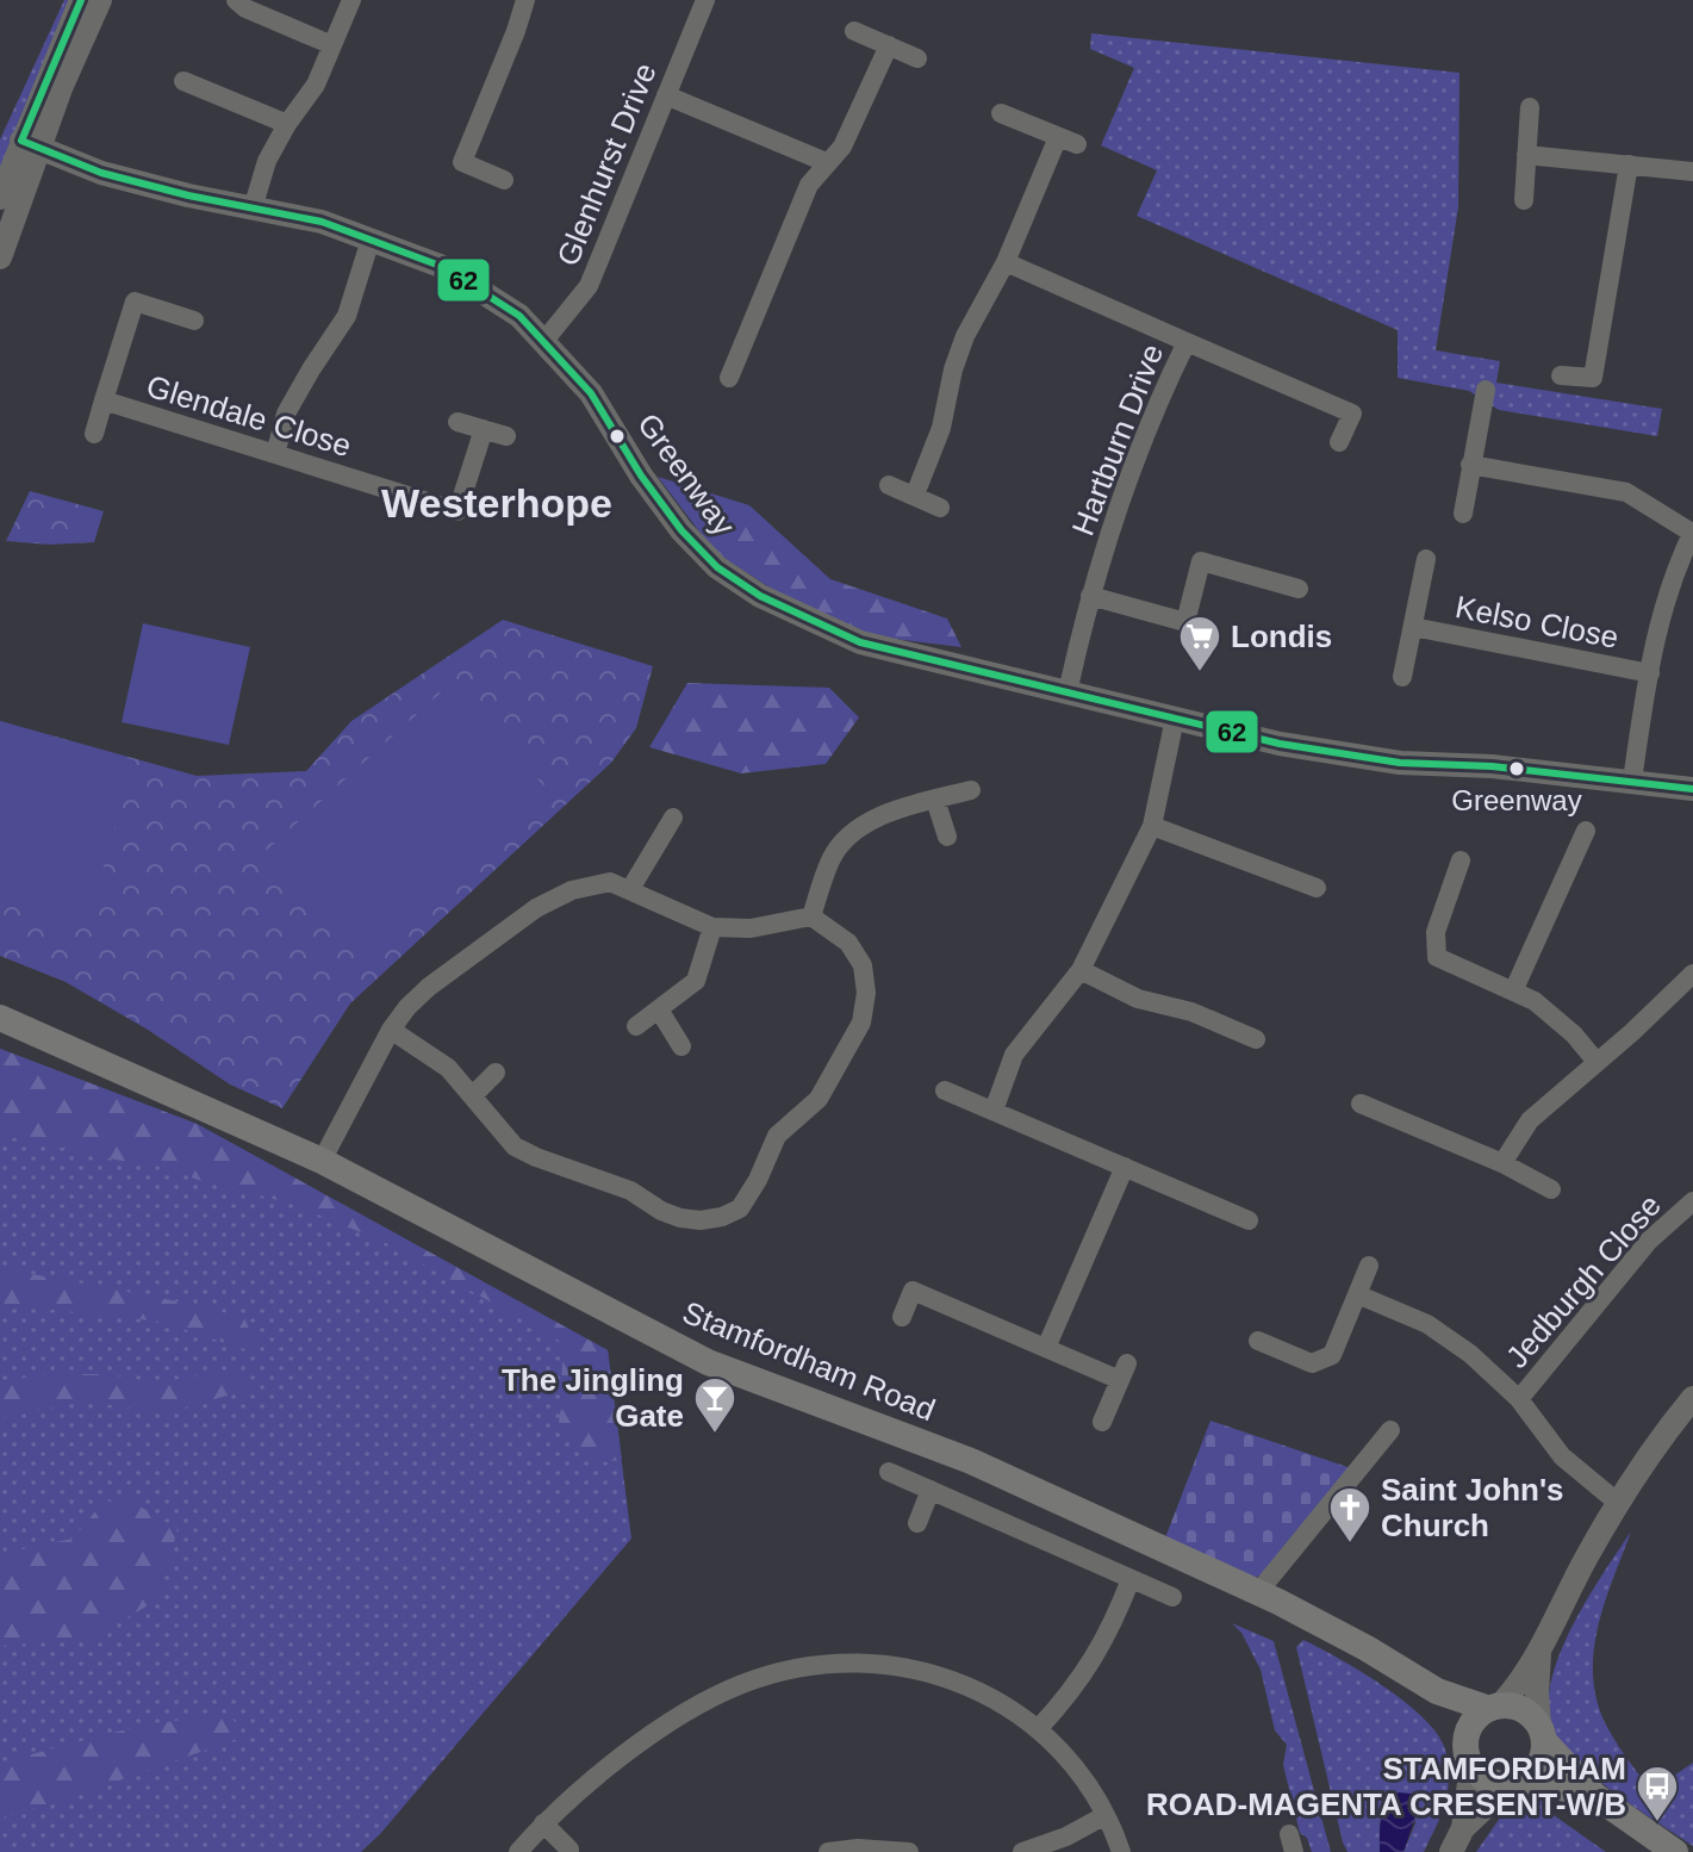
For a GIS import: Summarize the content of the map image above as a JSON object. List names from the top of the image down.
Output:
{
  "streets": {
    "main road": ["Stamfordham Road"],
    "street": [
      "Glenhurst Drive",
      "Glendale Close",
      "Hartburn Drive",
      "Greenway",
      "Kelso Close",
      "Jedburgh Close"
    ]
  },
  "crossings": [
    ["Glenhurst Drive", "Greenway"],
    ["Hartburn Drive", "Greenway"]
  ],
  "districts": ["Westerhope"],
  "places": {
    "supermarket": ["Londis"],
    "other": ["Greenway"],
    "bar": ["The Jingling Gate"],
    "church": ["Saint John's Church"],
    "bus stop": ["STAMFORDHAM ROAD-MAGENTA CRESENT-W/B"]
  },
  "lines": ["transit line 62"]
}
